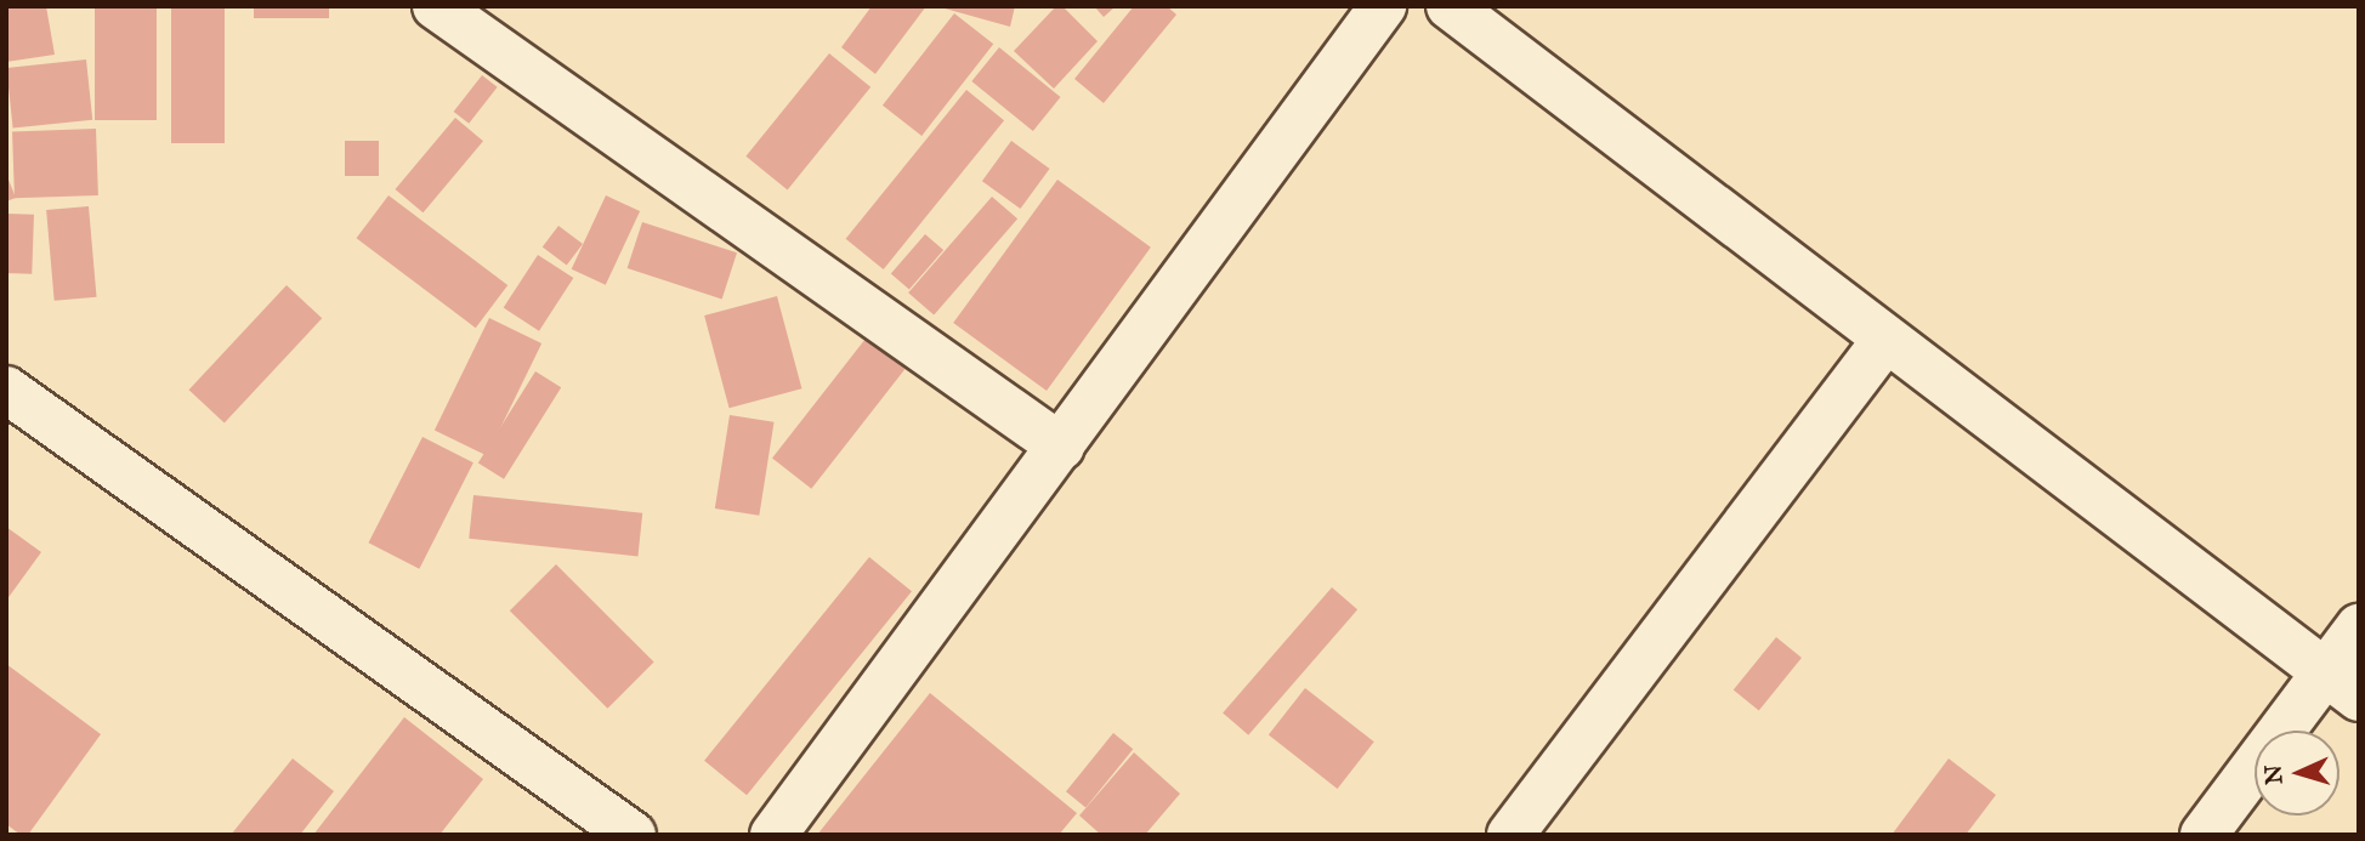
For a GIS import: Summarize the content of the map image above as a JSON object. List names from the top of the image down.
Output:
{
  "north": "left"
}
